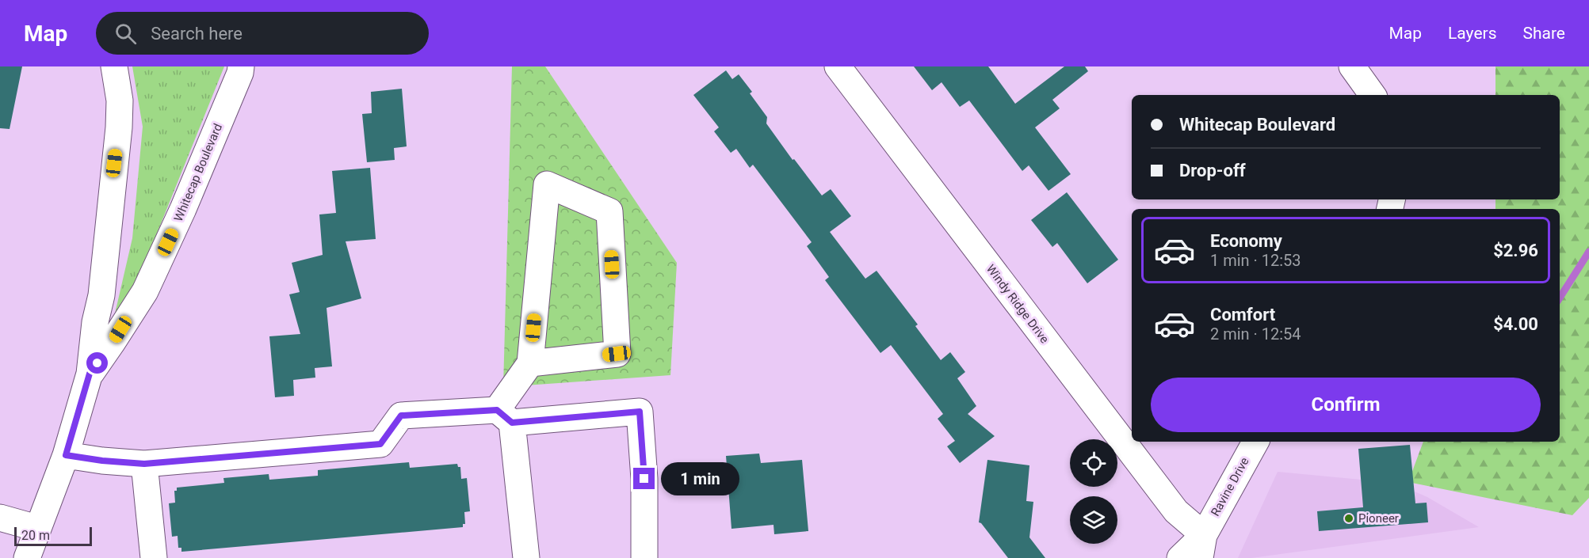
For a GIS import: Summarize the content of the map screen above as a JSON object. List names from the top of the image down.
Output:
{
  "streets": {
    "street": ["Whitecap Boulevard", "Windy Ridge Drive", "Ravine Drive"]
  },
  "crossings": [
    ["Windy Ridge Drive", "Ravine Drive"]
  ],
  "places": ["Pioneer"],
  "scale_bar": "20 m",
  "page": {
    "header": "Map",
    "search": "Search here",
    "nav": ["Map", "Layers", "Share"],
    "banner": ["Whitecap Boulevard", "Drop-off"],
    "list": [
      {
        "name": "Economy",
        "note": "1 min · 12:53",
        "value": "$2.96"
      },
      {
        "name": "Comfort",
        "note": "2 min · 12:54",
        "value": "$4.00"
      }
    ],
    "buttons": "Confirm",
    "bubble": "1 min",
    "scale": "20 m"
  }
}
